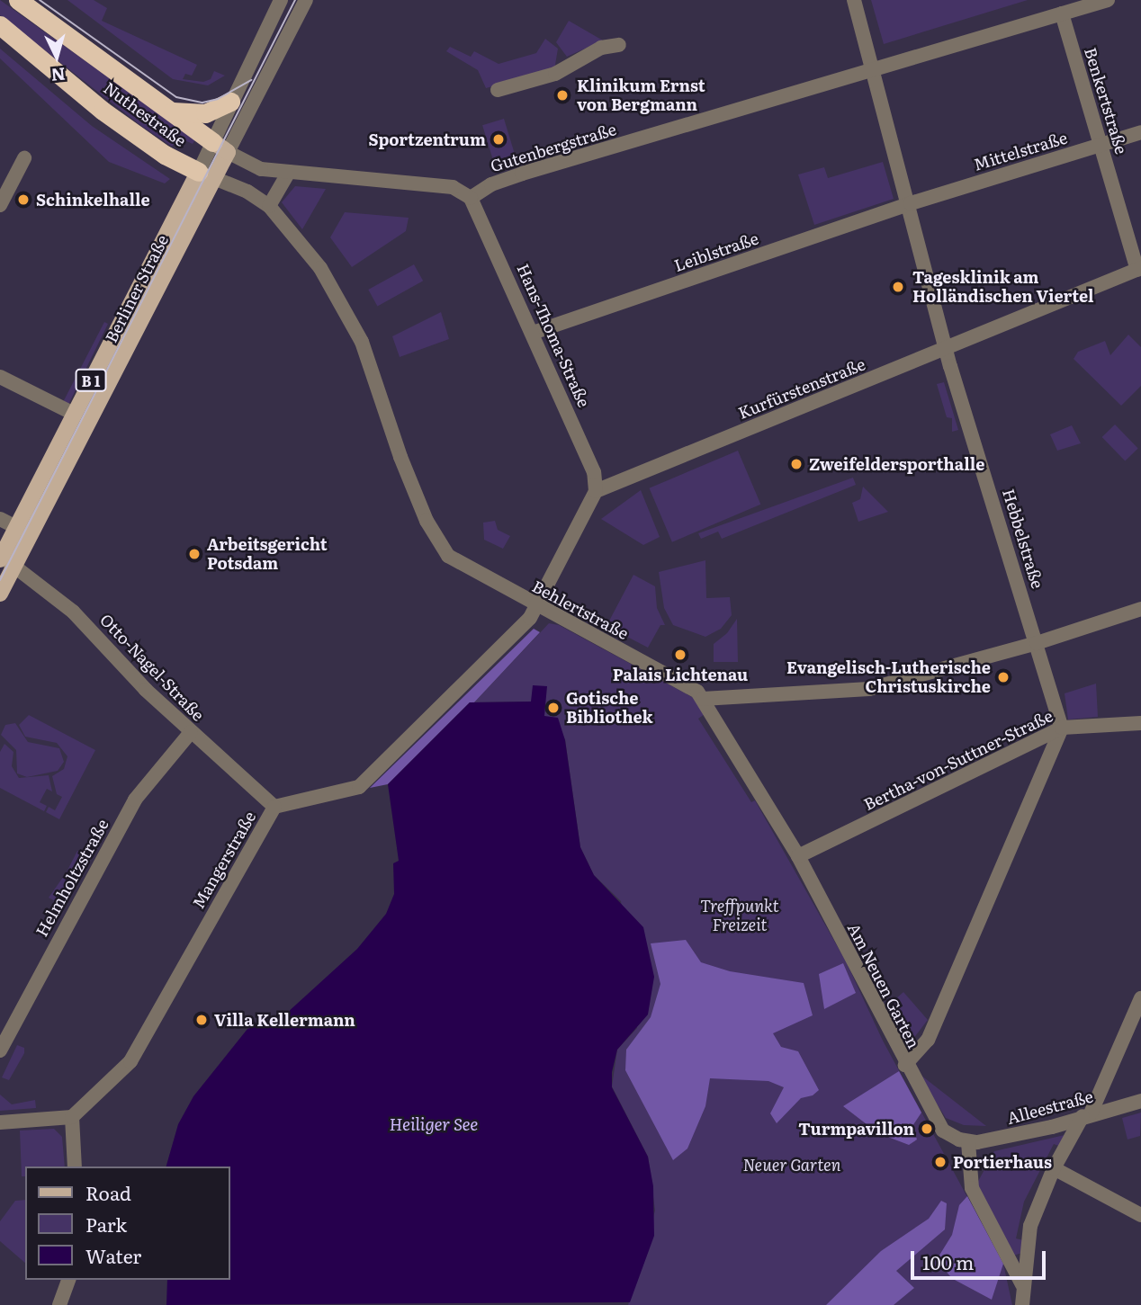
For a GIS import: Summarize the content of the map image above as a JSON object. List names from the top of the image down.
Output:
{
  "streets": {
    "highway": ["Nuthestraße"],
    "main road": ["Berliner Straße", "B 1"],
    "street": [
      "Benkertstraße",
      "Gutenbergstraße",
      "Mittelstraße",
      "Leiblstraße",
      "Hans-Thoma-Straße",
      "Kurfürstenstraße",
      "Hebbelstraße",
      "Behlertstraße",
      "Otto-Nagel-Straße",
      "Bertha-von-Suttner-Straße",
      "Mangerstraße",
      "Helmholtzstraße",
      "Am Neuen Garten",
      "Alleestraße"
    ]
  },
  "crossings": [
    ["Benkertstraße", "Gutenbergstraße"],
    ["Benkertstraße", "Mittelstraße"],
    ["Benkertstraße", "Kurfürstenstraße"],
    ["Nuthestraße", "Berliner Straße"],
    ["Nuthestraße", "Behlertstraße"],
    ["Gutenbergstraße", "Hans-Thoma-Straße"],
    ["Gutenbergstraße", "Hebbelstraße"],
    ["Mittelstraße", "Leiblstraße"],
    ["Mittelstraße", "Hebbelstraße"],
    ["Leiblstraße", "Hans-Thoma-Straße"],
    ["Leiblstraße", "Hebbelstraße"],
    ["Berliner Straße", "Behlertstraße"],
    ["Berliner Straße", "Otto-Nagel-Straße"],
    ["Hans-Thoma-Straße", "Kurfürstenstraße"],
    ["Kurfürstenstraße", "Hebbelstraße"],
    ["Hebbelstraße", "Bertha-von-Suttner-Straße"],
    ["Behlertstraße", "Mangerstraße"],
    ["Behlertstraße", "Am Neuen Garten"],
    ["Otto-Nagel-Straße", "Mangerstraße"],
    ["Otto-Nagel-Straße", "Helmholtzstraße"],
    ["Bertha-von-Suttner-Straße", "Am Neuen Garten"],
    ["Am Neuen Garten", "Alleestraße"]
  ],
  "water": ["Heiliger See"],
  "parks": ["Treffpunkt Freizeit", "Neuer Garten"],
  "places": [
    "Klinikum Ernst von Bergmann",
    "Sportzentrum",
    "Schinkelhalle",
    "Tagesklinik am Holländischen Viertel",
    "Zweifeldersporthalle",
    "Arbeitsgericht Potsdam",
    "Palais Lichtenau",
    "Evangelisch-Lutherische Christuskirche",
    "Gotische Bibliothek",
    "Villa Kellermann",
    "Turmpavillon",
    "Portierhaus"
  ],
  "legend": ["Road", "Park", "Water"],
  "scale_bar": "100 m",
  "north": "bottom"
}
